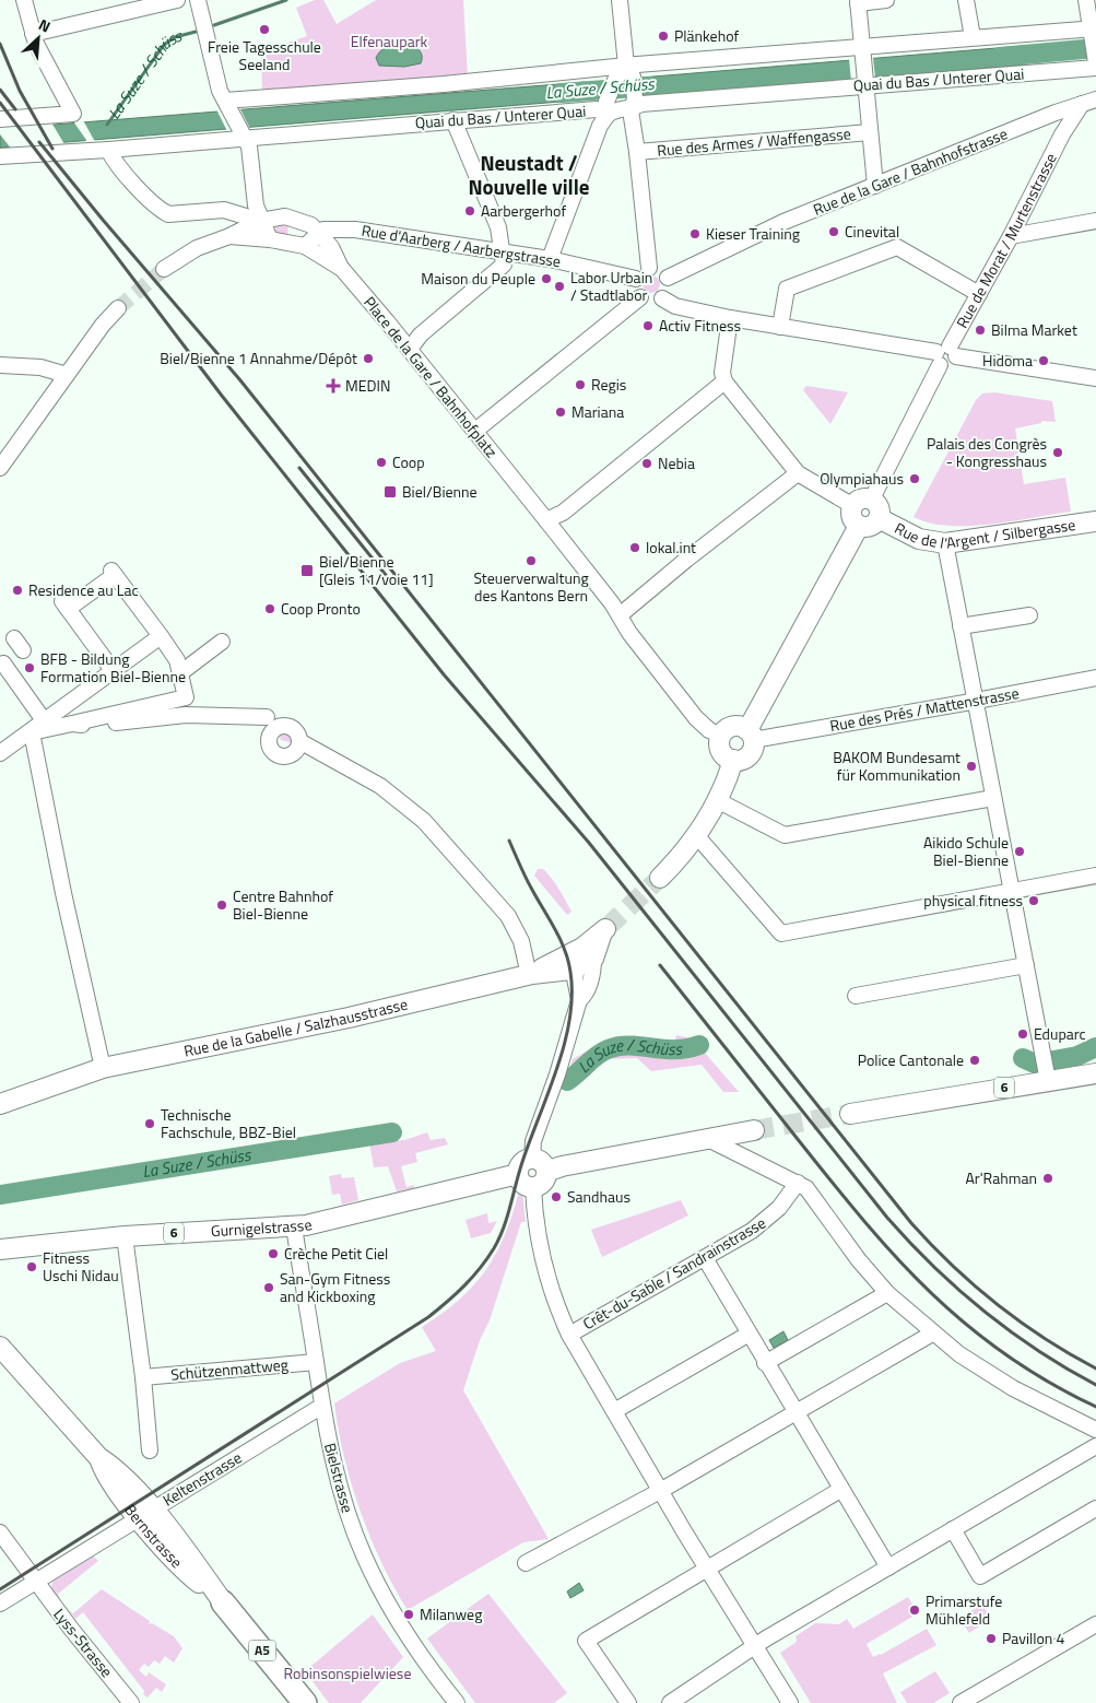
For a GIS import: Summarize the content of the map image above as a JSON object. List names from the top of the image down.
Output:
{
  "streets": {
    "highway": ["Bernstrasse", "A5"],
    "main road": [
      "Rue de l'Argent / Silbergasse",
      "Rue de la Gabelle / Salzhausstrasse",
      "6",
      "Gurnigelstrasse"
    ],
    "street": [
      "Quai du Bas / Unterer Quai",
      "Rue des Armes / Waffengasse",
      "Rue de la Gare / Bahnhofstrasse",
      "Rue de Morat / Murtenstrasse",
      "Rue d'Aarberg / Aarbergstrasse",
      "Place de la Gare / Bahnhofplatz",
      "Rue des Prés / Mattenstrasse",
      "Crêt-du-Sable / Sandrainstrasse",
      "Schützenmattweg",
      "Bielstrasse",
      "Keltenstrasse",
      "Lyss-Strasse"
    ]
  },
  "crossings": [
    ["Rue de la Gare / Bahnhofstrasse", "Rue de Morat / Murtenstrasse"],
    ["Rue de la Gare / Bahnhofstrasse", "Rue d'Aarberg / Aarbergstrasse"],
    ["Rue de Morat / Murtenstrasse", "Rue de l'Argent / Silbergasse"],
    ["Place de la Gare / Bahnhofplatz", "Rue des Prés / Mattenstrasse"],
    ["Gurnigelstrasse", "Bielstrasse"],
    ["Schützenmattweg", "Bielstrasse"],
    ["Bielstrasse", "Keltenstrasse"],
    ["Keltenstrasse", "Bernstrasse"],
    ["Keltenstrasse", "Lyss-Strasse"]
  ],
  "districts": ["Neustadt / Nouvelle ville"],
  "water": ["La Suze / Schüss"],
  "parks": ["Elfenaupark", "Robinsonspielwiese"],
  "places": {
    "other": [
      "Freie Tagesschule Seeland",
      "Plänkehof",
      "Aarbergerhof",
      "Cinevital",
      "Kieser Training",
      "Maison du Peuple",
      "Labor Urbain / Stadtlabor",
      "Activ Fitness",
      "Bilma Market",
      "Biel/Bienne 1 Annahme/Dépôt",
      "Hidoma",
      "Regis",
      "Mariana",
      "Palais des Congrès - Kongresshaus",
      "Coop",
      "Nebia",
      "Olympiahaus",
      "lokal.int",
      "Steuerverwaltung des Kantons Bern",
      "Residence au Lac",
      "Coop Pronto",
      "BFB - Bildung Formation Biel-Bienne",
      "BAKOM Bundesamt für Kommunikation",
      "Aikido Schule Biel-Bienne",
      "physical fitness",
      "Centre Bahnhof Biel-Bienne",
      "Eduparc",
      "Police Cantonale",
      "Technische Fachschule, BBZ-Biel",
      "Ar'Rahman",
      "Sandhaus",
      "Crèche Petit Ciel",
      "Fitness Uschi Nidau",
      "San-Gym Fitness and Kickboxing",
      "Primarstufe Mühlefeld",
      "Milanweg",
      "Pavillon 4"
    ],
    "health": ["MEDIN"],
    "transit": ["Biel/Bienne", "Biel/Bienne [Gleis 11/voie 11]"]
  },
  "north": "top right"
}
